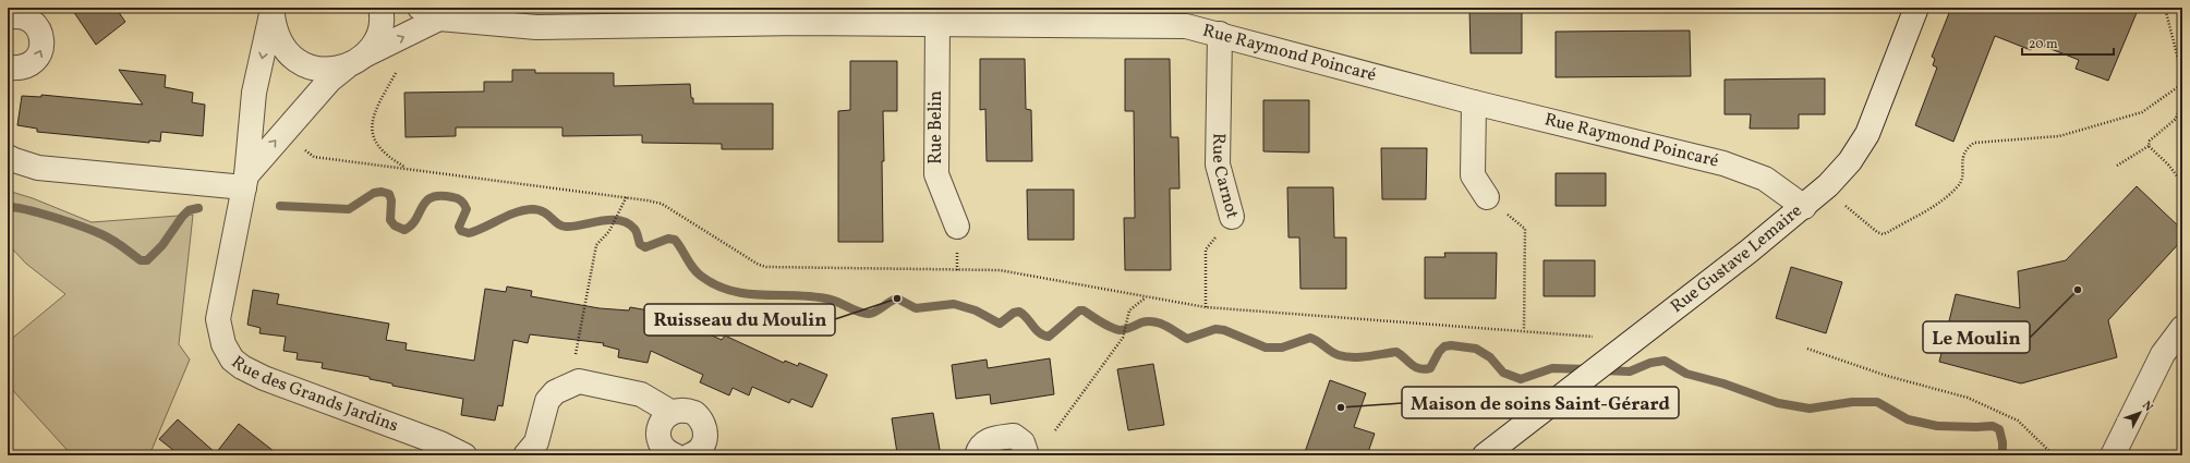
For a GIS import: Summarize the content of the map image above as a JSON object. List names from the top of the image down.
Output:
{
  "streets": {
    "street": [
      "Rue Raymond Poincaré",
      "Rue Belin",
      "Rue Carnot",
      "Rue Gustave Lemaire",
      "Rue des Grands Jardins"
    ]
  },
  "crossings": [
    ["Rue Raymond Poincaré", "Rue Belin"],
    ["Rue Raymond Poincaré", "Rue Carnot"],
    ["Rue Raymond Poincaré", "Rue Gustave Lemaire"],
    ["Rue Raymond Poincaré", "Rue des Grands Jardins"]
  ],
  "places": ["Le Moulin", "Ruisseau du Moulin", "Maison de soins Saint-Gérard"],
  "scale_bar": "20 m",
  "north": "top right"
}
